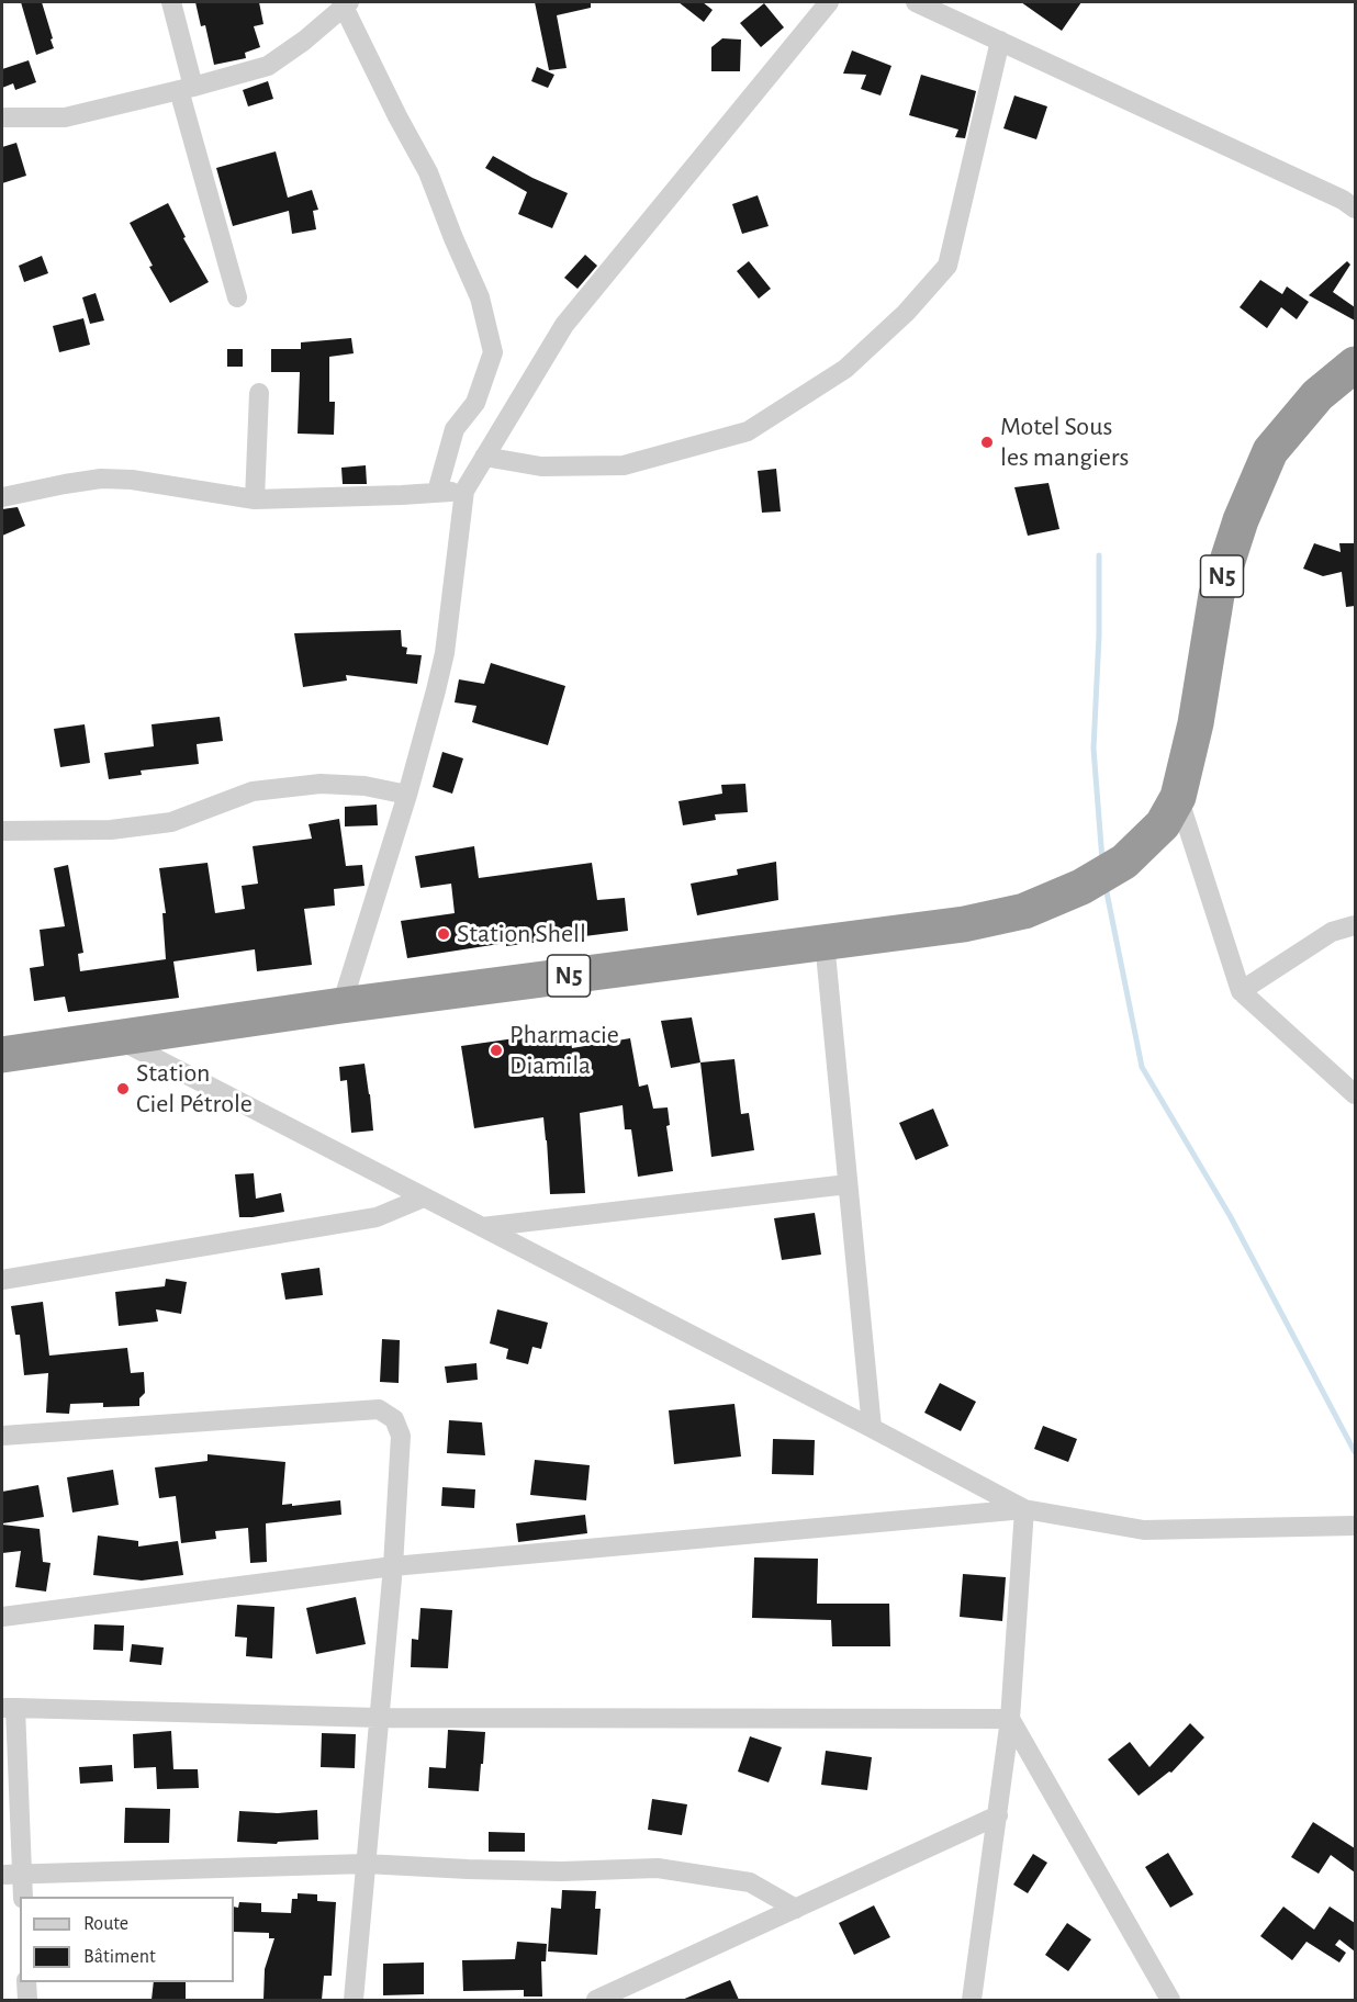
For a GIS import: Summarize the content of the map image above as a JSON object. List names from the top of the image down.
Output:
{
  "streets": {
    "highway": ["N5"]
  },
  "places": [
    "Motel Sous les mangiers",
    "Station Shell",
    "Pharmacie Diamila",
    "Station Ciel Pétrole"
  ],
  "legend": ["Route", "Bâtiment"]
}
